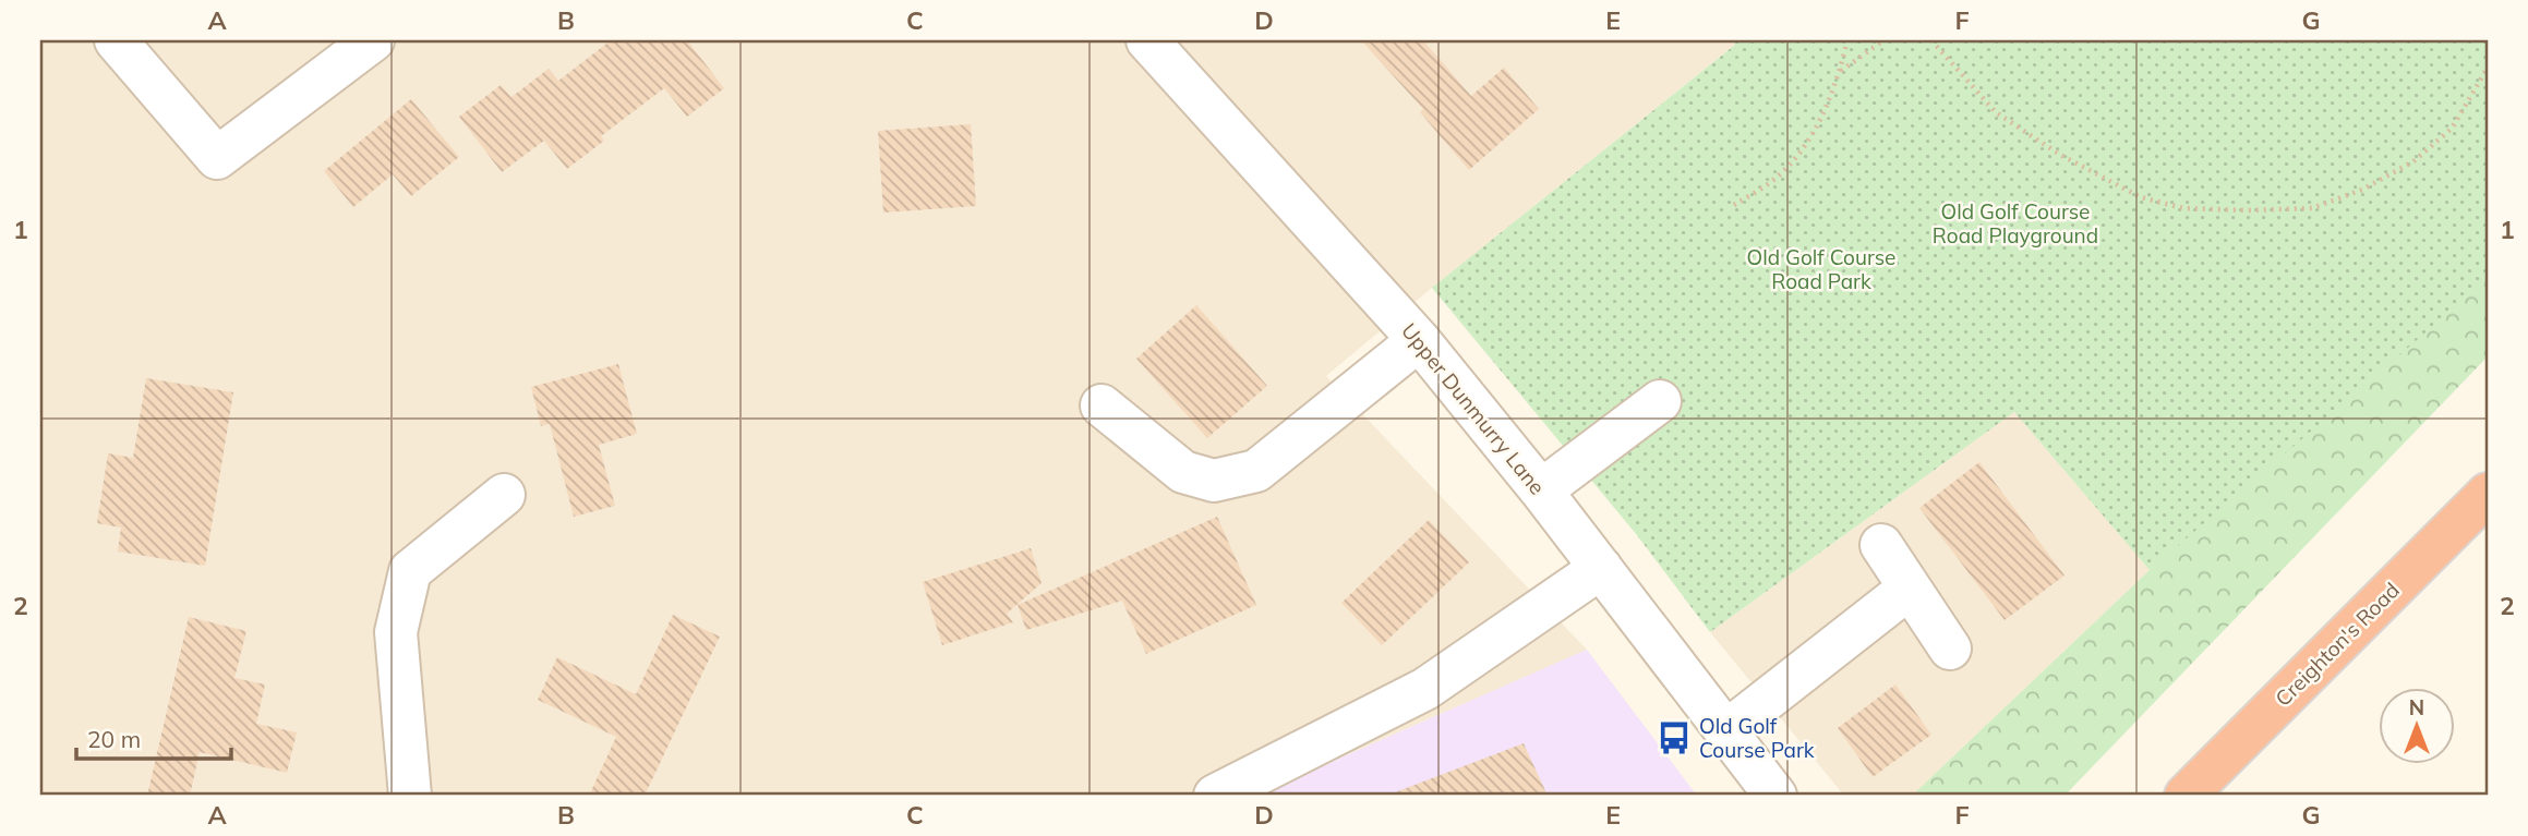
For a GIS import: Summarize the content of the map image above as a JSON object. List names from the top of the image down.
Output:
{
  "streets": {
    "highway": ["Creighton's Road"],
    "street": ["Upper Dunmurry Lane"]
  },
  "parks": ["Old Golf Course Road Playground", "Old Golf Course Road Park"],
  "places": {
    "bus stop": ["Old Golf Course Park"]
  },
  "scale_bar": "20 m",
  "north": "top",
  "grid": {
    "columns": [
      "A",
      "B",
      "C",
      "D",
      "E",
      "F",
      "G"
    ],
    "rows": ["1", "2"]
  }
}
